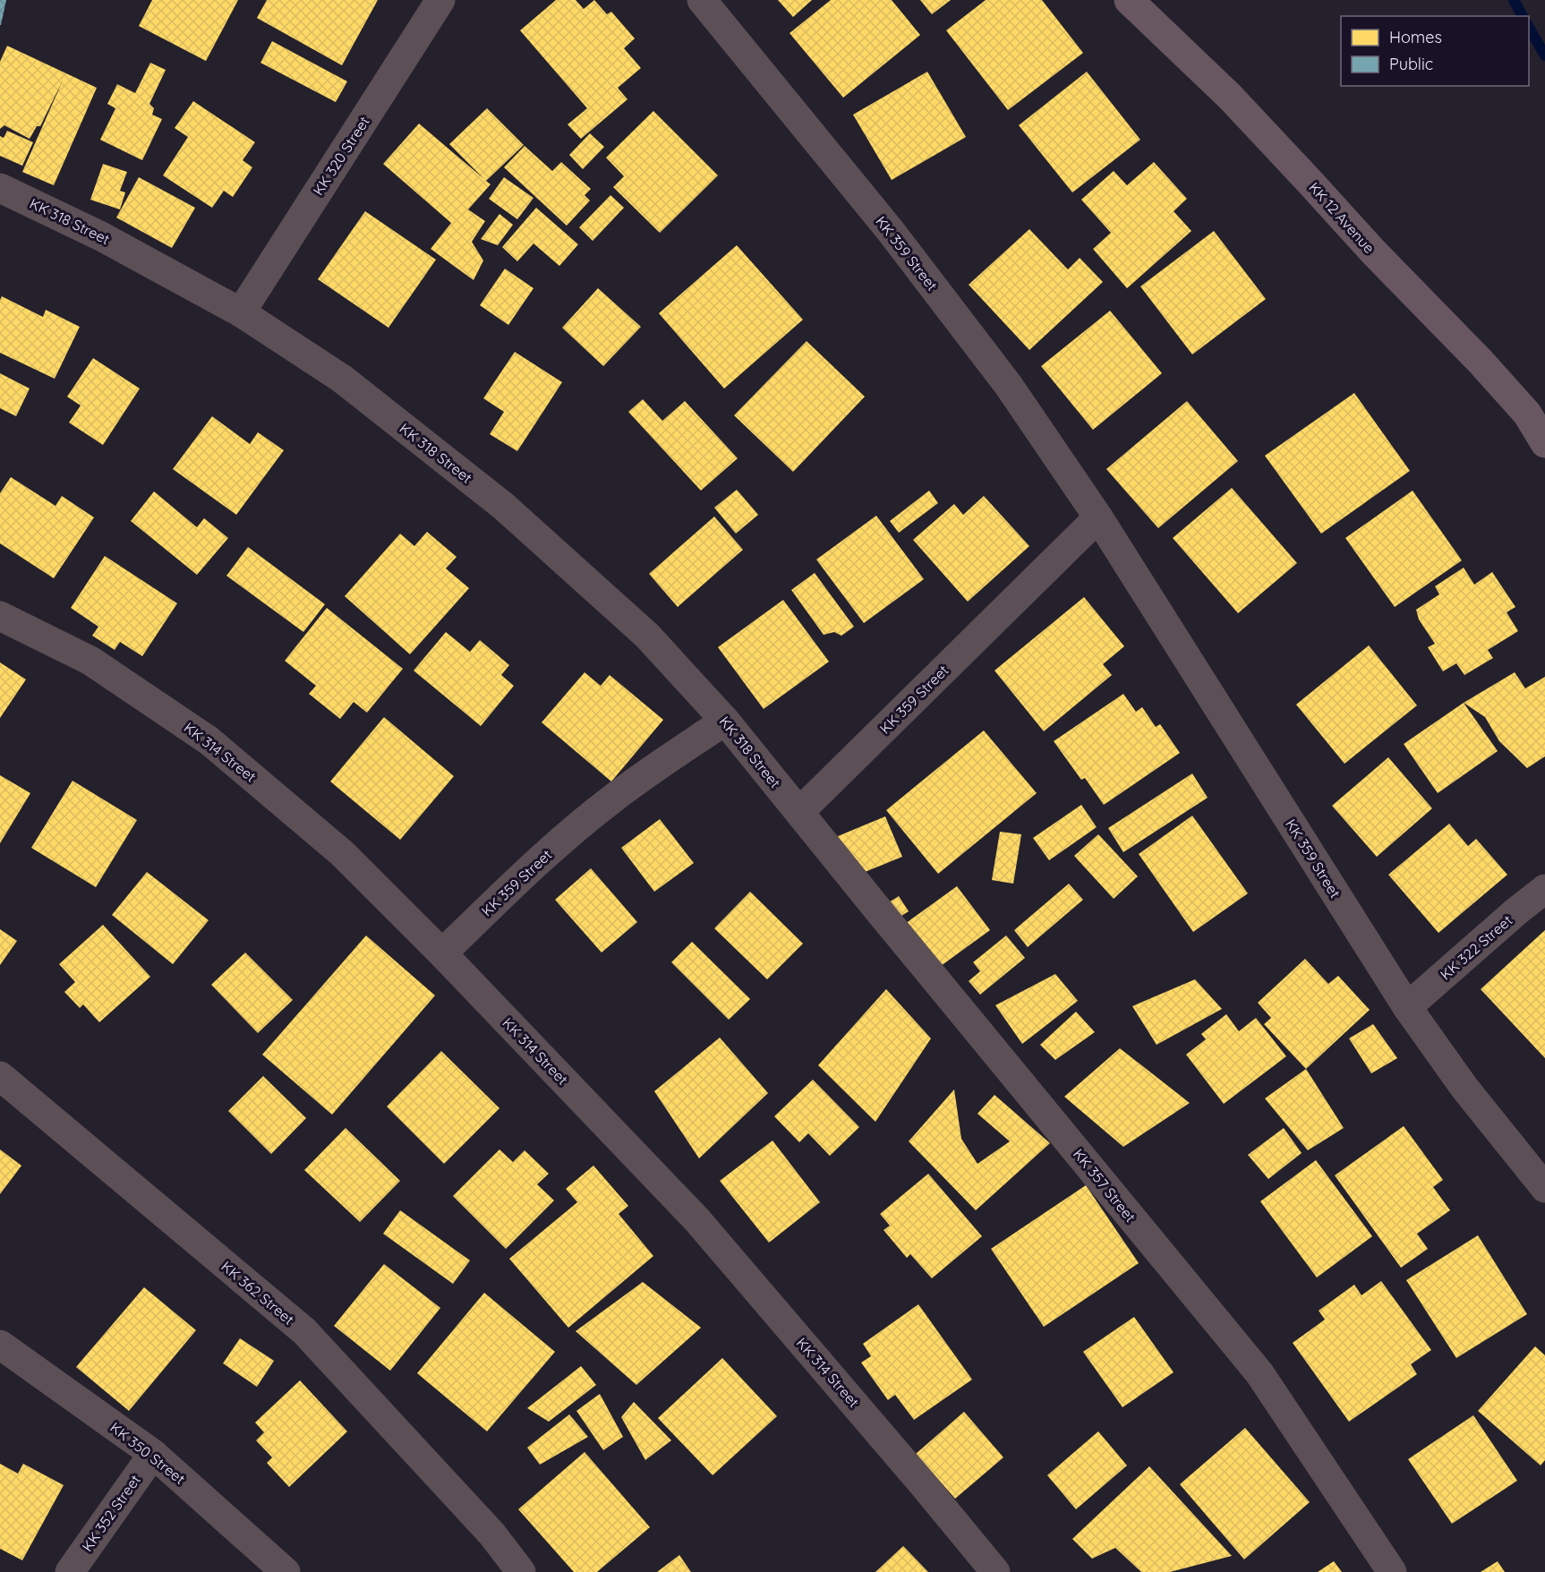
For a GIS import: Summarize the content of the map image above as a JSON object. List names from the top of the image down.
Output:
{
  "streets": {
    "main road": ["KK 12 Avenue"],
    "street": [
      "KK 320 Street",
      "KK 318 Street",
      "KK 359 Street",
      "KK 314 Street",
      "KK 322 Street",
      "KK 357 Street",
      "KK 362 Street",
      "KK 350 Street",
      "KK 352 Street"
    ]
  },
  "crossings": [
    ["KK 320 Street", "KK 318 Street"],
    ["KK 318 Street", "KK 359 Street"],
    ["KK 318 Street", "KK 357 Street"],
    ["KK 359 Street", "KK 314 Street"],
    ["KK 359 Street", "KK 322 Street"],
    ["KK 359 Street", "KK 357 Street"],
    ["KK 350 Street", "KK 352 Street"]
  ],
  "legend": ["Homes", "Public"]
}
